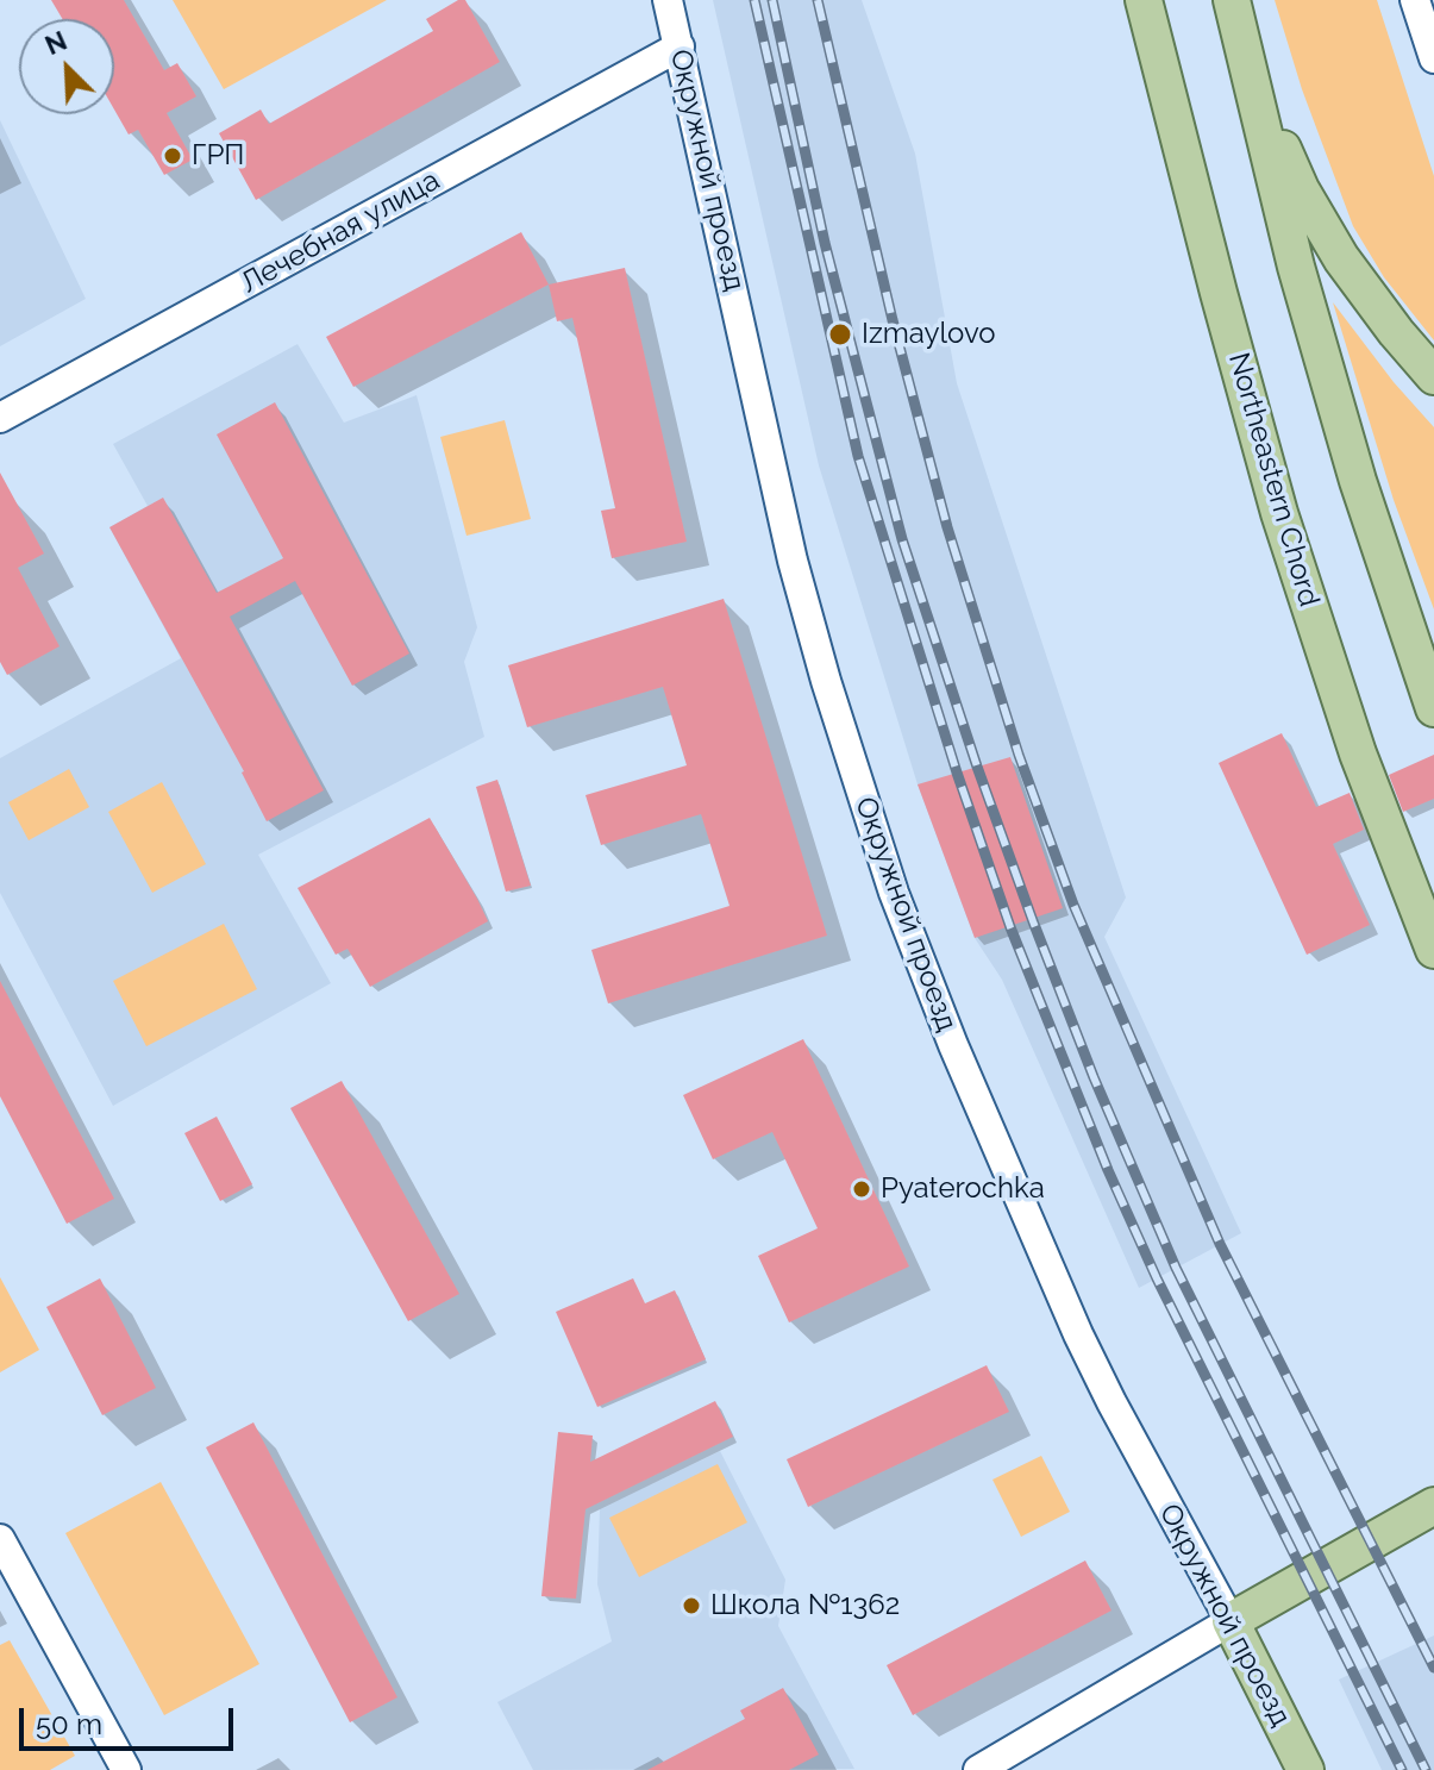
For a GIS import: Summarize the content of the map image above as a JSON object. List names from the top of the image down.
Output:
{
  "streets": {
    "main road": ["Окружной проезд", "Northeastern Chord"],
    "street": ["Лечебная улица"]
  },
  "crossings": [
    ["Окружной проезд", "Лечебная улица"]
  ],
  "places": [
    "ГРП",
    "Izmaylovo",
    "Pyaterochka",
    "Школа №1362"
  ],
  "scale_bar": "50 m",
  "north": "top left"
}
